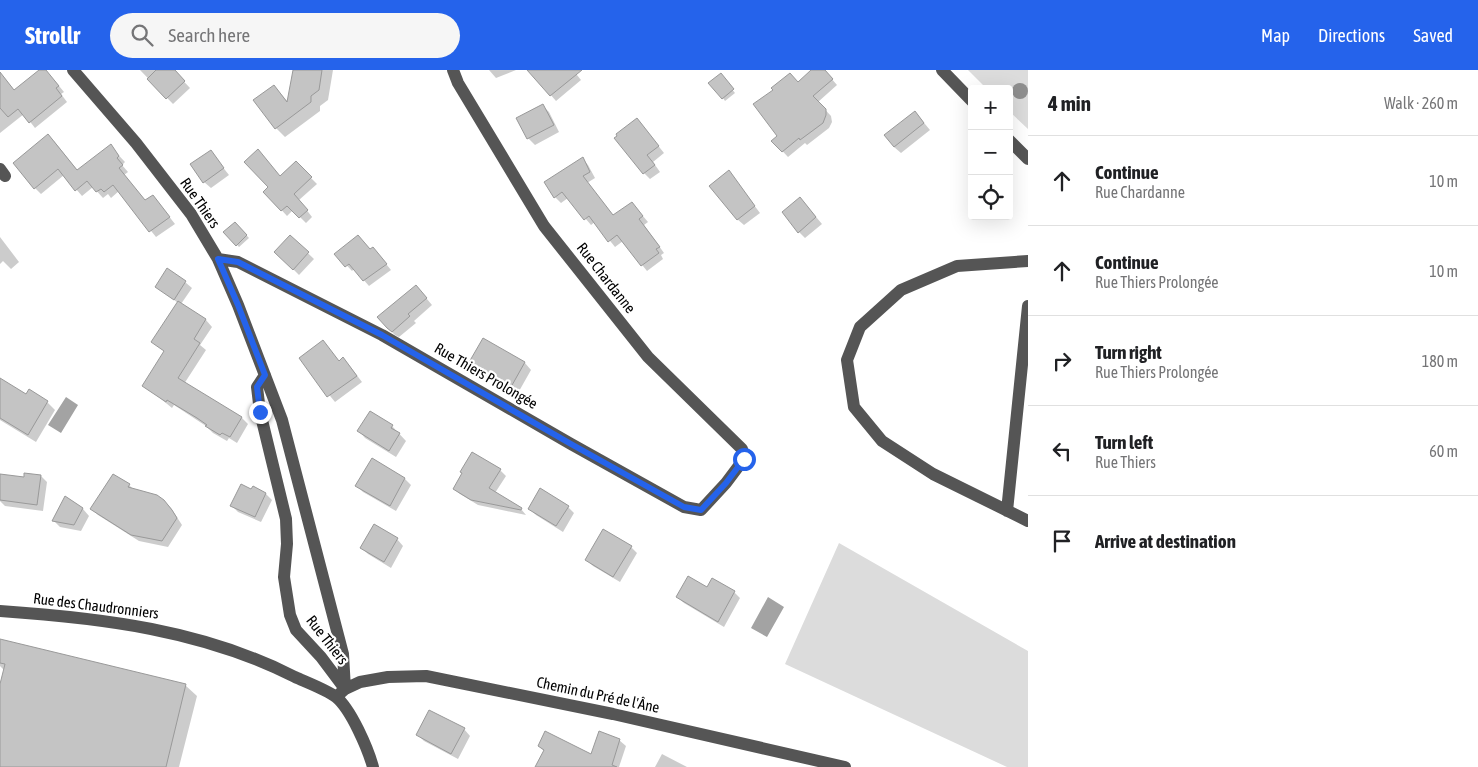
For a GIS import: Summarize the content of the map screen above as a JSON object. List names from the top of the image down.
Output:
{
  "streets": {
    "street": [
      "Rue Thiers",
      "Rue Chardanne",
      "Rue Thiers Prolongée",
      "Rue des Chaudronniers",
      "Chemin du Pré de l'Âne"
    ]
  },
  "crossings": [
    ["Rue Thiers", "Rue Thiers Prolongée"],
    ["Rue Thiers", "Rue des Chaudronniers"],
    ["Rue Thiers", "Chemin du Pré de l'Âne"],
    ["Rue Chardanne", "Rue Thiers Prolongée"],
    ["Rue des Chaudronniers", "Chemin du Pré de l'Âne"]
  ],
  "page": {
    "header": "Strollr",
    "search": "Search here",
    "nav": ["Map", "Directions", "Saved"],
    "heading": ["4 min", "Walk · 260 m"],
    "map_buttons": ["+", "−"],
    "list": [
      ["Continue", "Rue Chardanne", "10 m"],
      ["Continue", "Rue Thiers Prolongée", "10 m"],
      ["Turn right", "Rue Thiers Prolongée", "180 m"],
      ["Turn left", "Rue Thiers", "60 m"],
      "Arrive at destination"
    ]
  }
}
